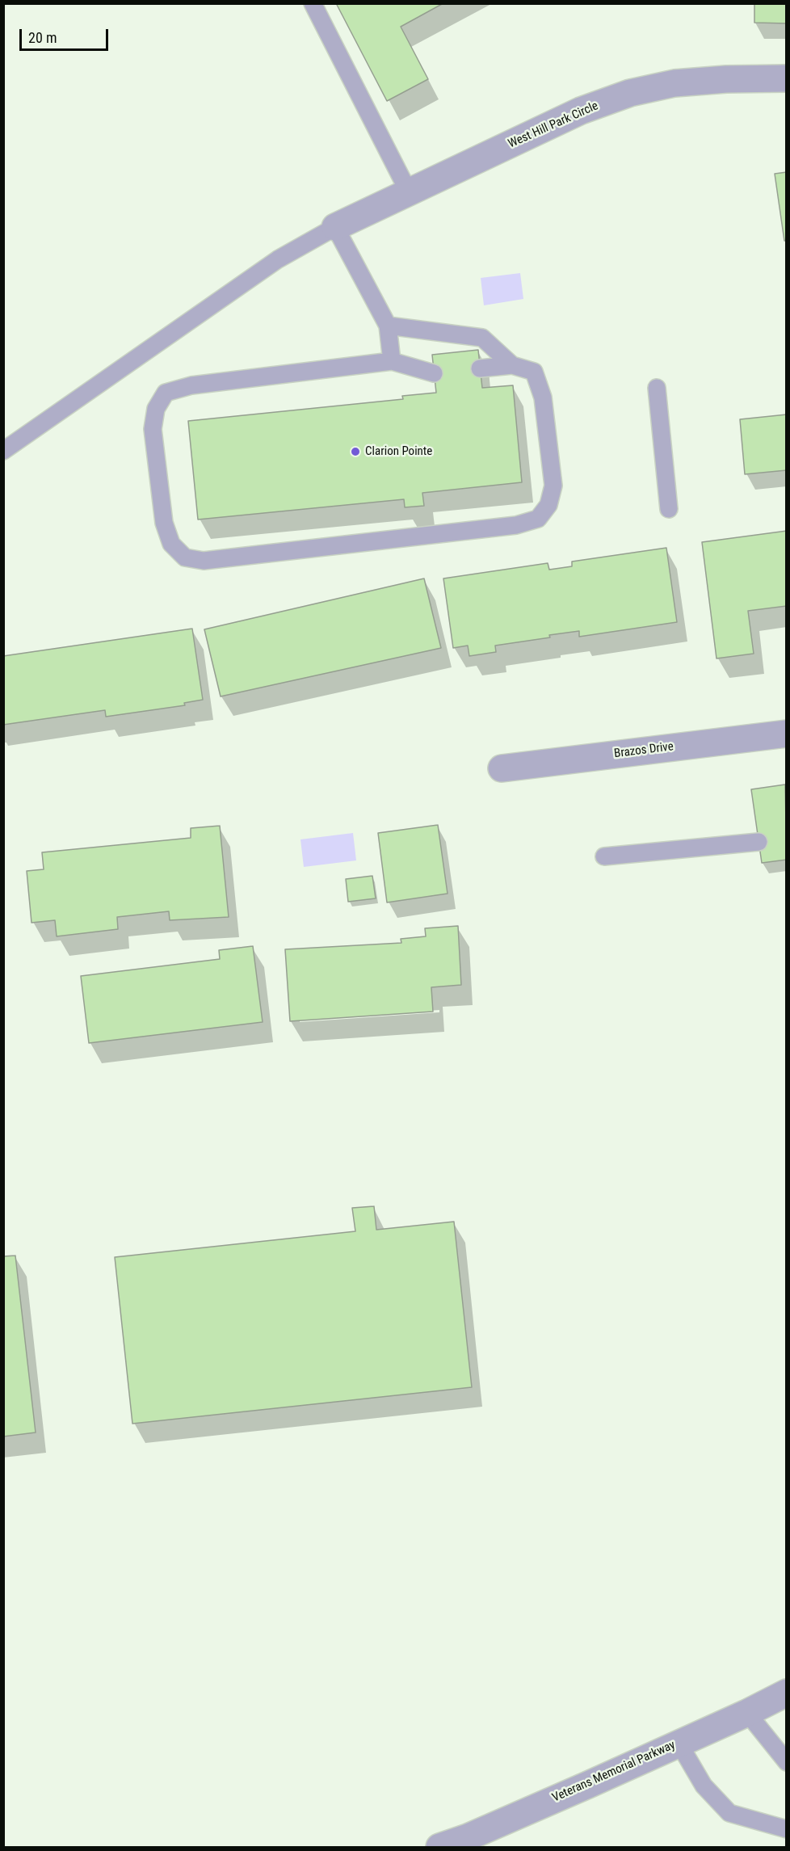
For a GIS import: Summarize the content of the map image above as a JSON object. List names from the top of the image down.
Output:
{
  "streets": {
    "street": ["West Hill Park Circle", "Brazos Drive", "Veterans Memorial Parkway"]
  },
  "places": ["Clarion Pointe"],
  "scale_bar": "20 m"
}
